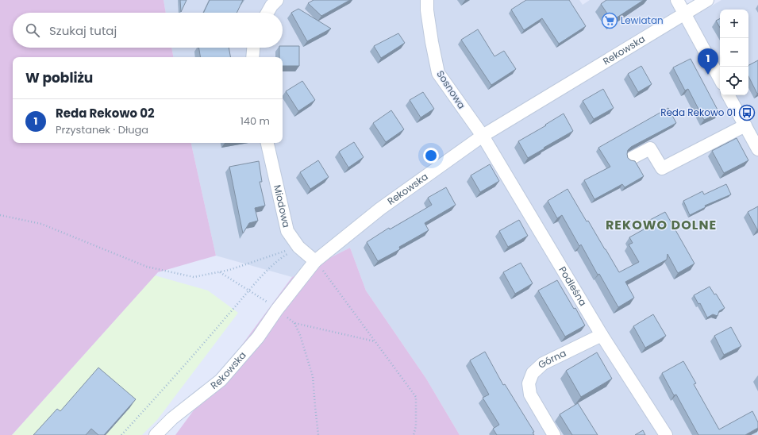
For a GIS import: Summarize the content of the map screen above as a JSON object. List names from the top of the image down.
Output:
{
  "streets": {
    "street": [
      "Rekowska",
      "Sosnowa",
      "Miodowa",
      "Podleśna",
      "Górna"
    ]
  },
  "crossings": [
    ["Rekowska", "Sosnowa"],
    ["Rekowska", "Miodowa"],
    ["Rekowska", "Podleśna"],
    ["Sosnowa", "Podleśna"],
    ["Podleśna", "Górna"]
  ],
  "districts": ["REKOWO DOLNE"],
  "places": {
    "supermarket": ["Lewiatan"],
    "bus stop": ["Reda Rekowo 01"]
  },
  "page": {
    "map_buttons": ["+", "−"],
    "search": "Szukaj tutaj",
    "pins": "1",
    "heading": "W pobliżu",
    "list": [
      {
        "mark": "1",
        "name": "Reda Rekowo 02",
        "note": "Przystanek · Długa",
        "value": "140 m"
      }
    ]
  }
}
